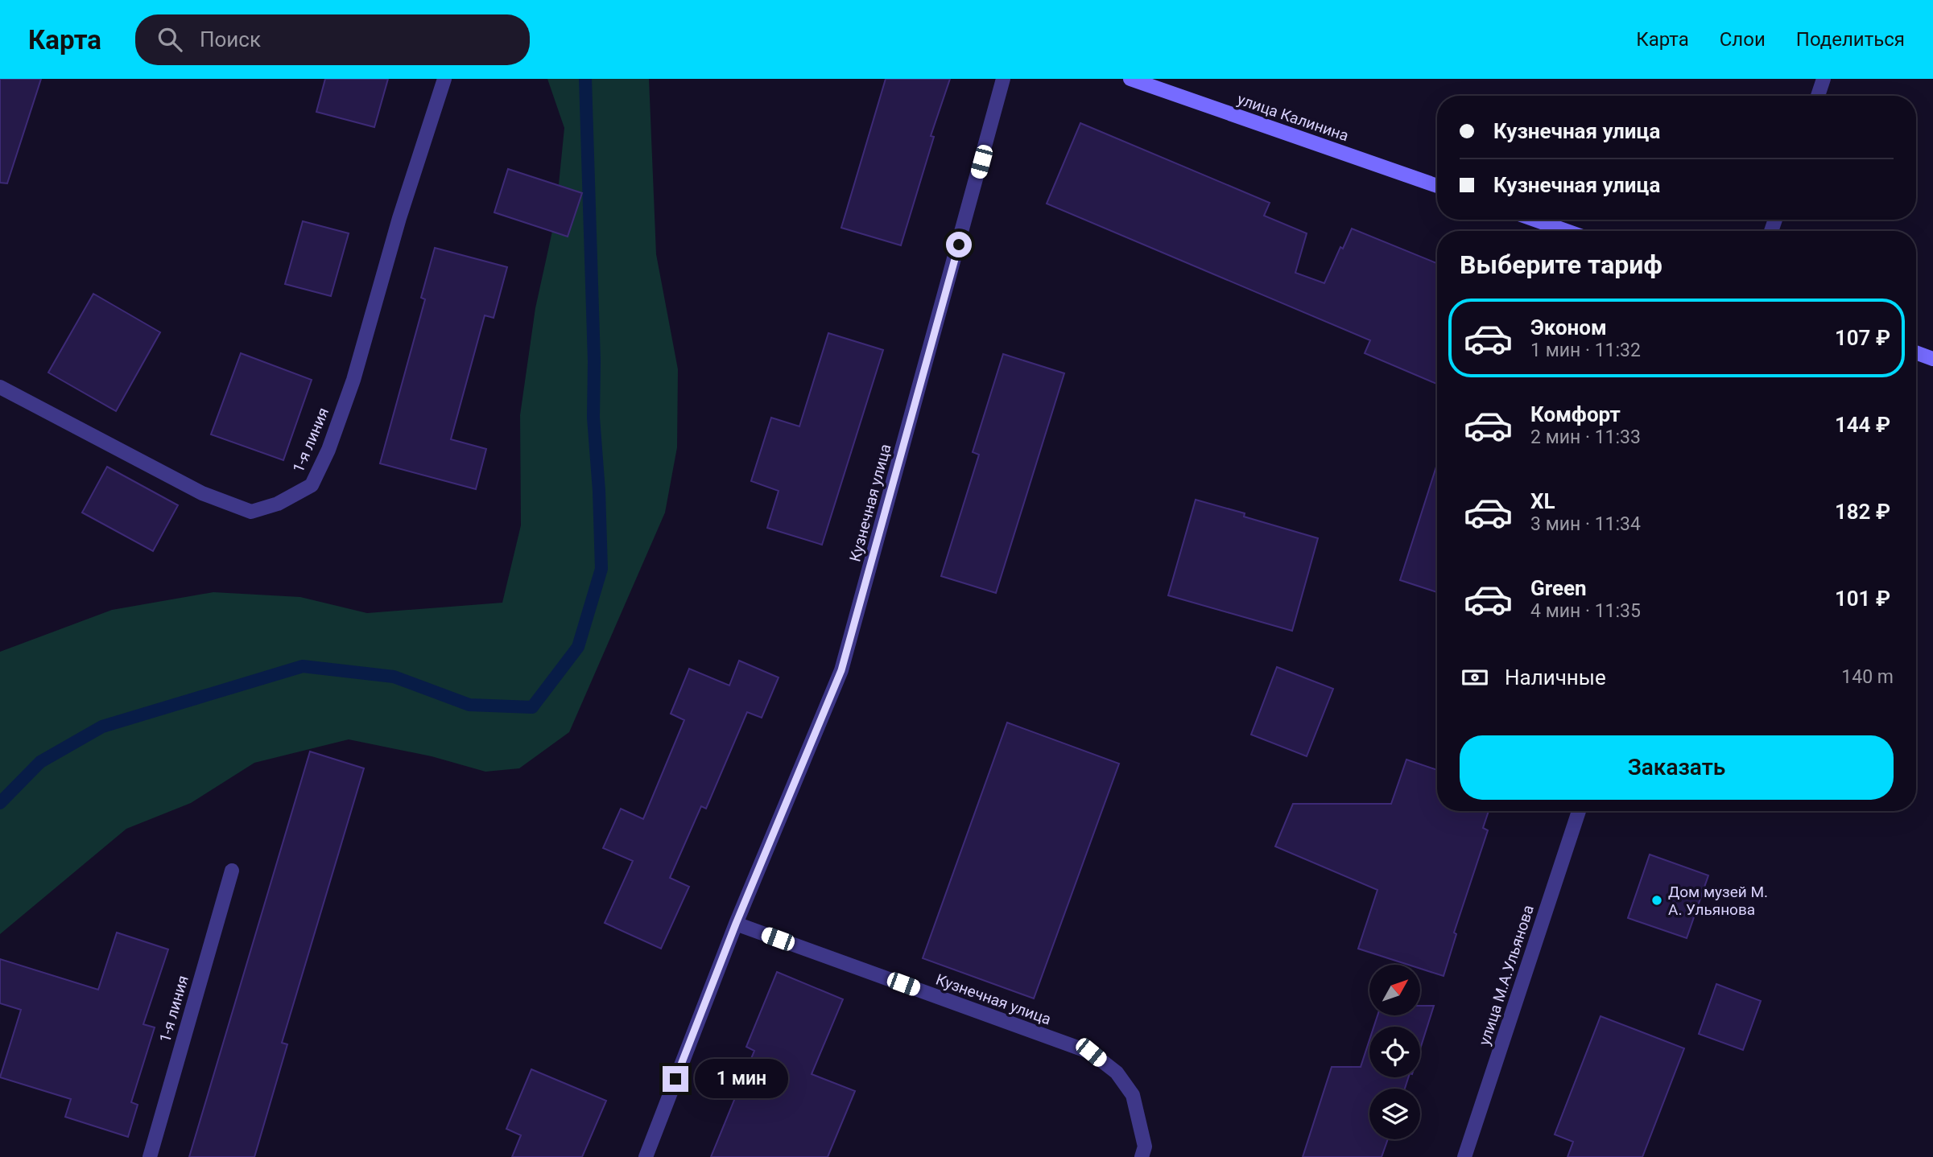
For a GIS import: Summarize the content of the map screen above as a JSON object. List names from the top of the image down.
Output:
{
  "streets": {
    "street": [
      "улица Калинина",
      "1-я линия",
      "Кузнечная улица",
      "улица М.А.Ульянова"
    ]
  },
  "places": ["Дом музей М. А. Ульянова"],
  "north": "top right",
  "page": {
    "header": "Карта",
    "search": "Поиск",
    "nav": ["Карта", "Слои", "Поделиться"],
    "banner": ["Кузнечная улица", "Кузнечная улица"],
    "heading": "Выберите тариф",
    "list": [
      {
        "name": "Эконом",
        "note": "1 мин · 11:32",
        "value": "107 ₽"
      },
      {
        "name": "Комфорт",
        "note": "2 мин · 11:33",
        "value": "144 ₽"
      },
      {
        "name": "XL",
        "note": "3 мин · 11:34",
        "value": "182 ₽"
      },
      {
        "name": "Green",
        "note": "4 мин · 11:35",
        "value": "101 ₽"
      }
    ],
    "pay": ["Наличные", "140 m"],
    "buttons": "Заказать",
    "bubble": "1 мин"
  }
}
